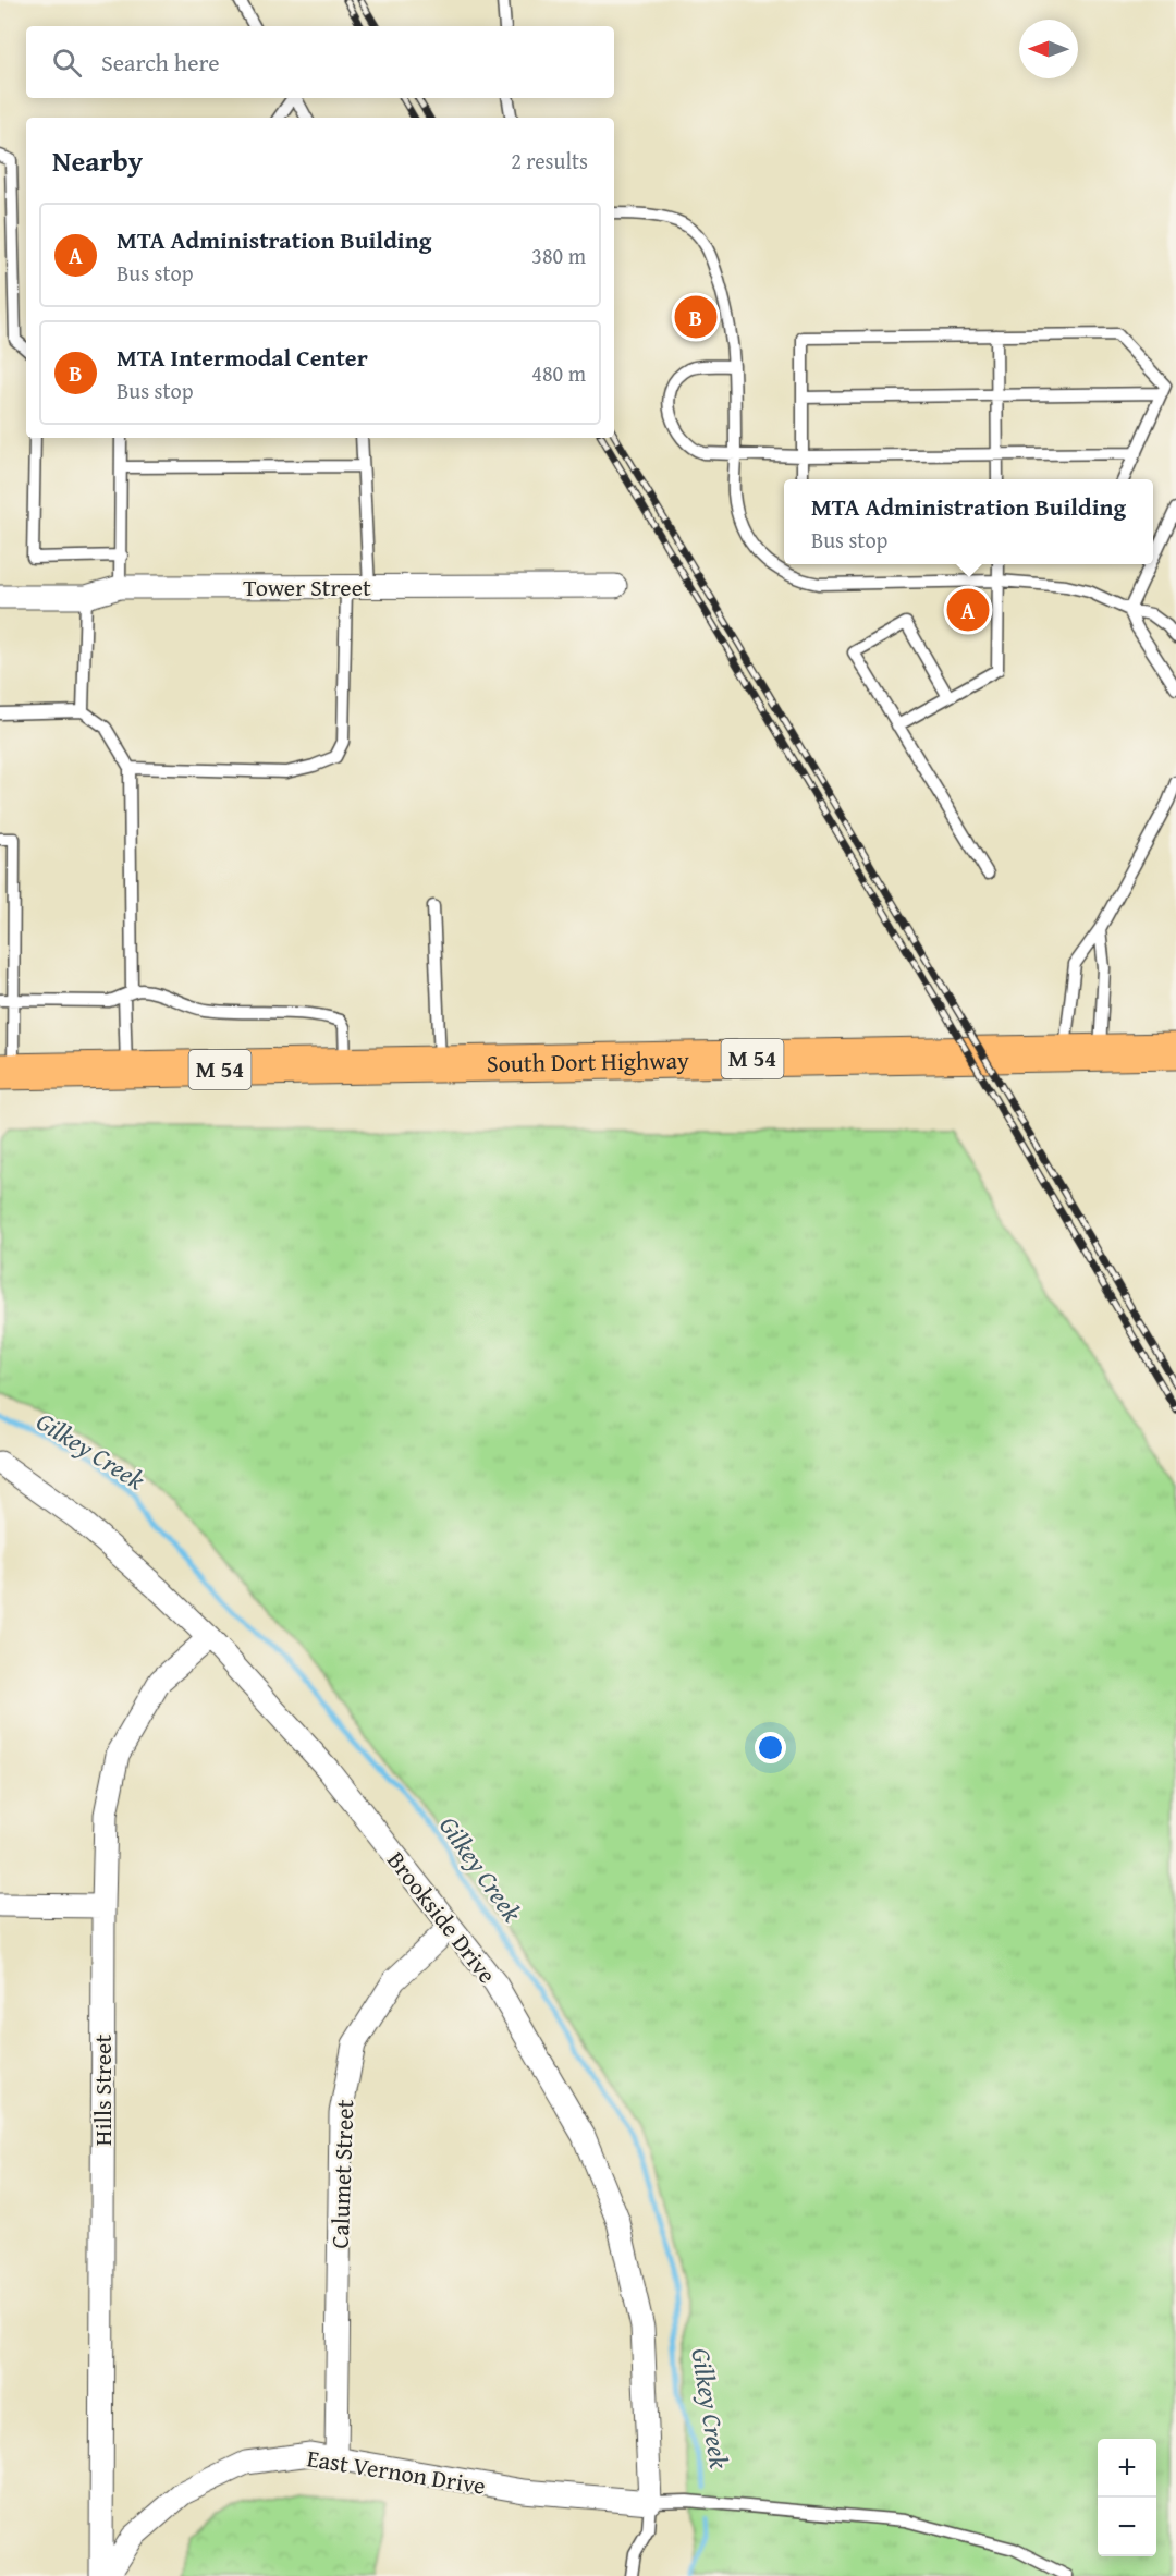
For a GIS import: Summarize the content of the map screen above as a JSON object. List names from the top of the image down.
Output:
{
  "streets": {
    "main road": ["M 54", "South Dort Highway"],
    "street": [
      "Tower Street",
      "Brookside Drive",
      "Hills Street",
      "Calumet Street",
      "East Vernon Drive"
    ]
  },
  "crossings": [
    ["Brookside Drive", "Hills Street"],
    ["Brookside Drive", "Calumet Street"],
    ["Brookside Drive", "East Vernon Drive"],
    ["Calumet Street", "East Vernon Drive"]
  ],
  "water": ["Gilkey Creek"],
  "north": "left",
  "page": {
    "search": "Search here",
    "heading": ["Nearby", "2 results"],
    "list": [
      {
        "mark": "A",
        "name": "MTA Administration Building",
        "note": "Bus stop",
        "value": "380 m"
      },
      {
        "mark": "B",
        "name": "MTA Intermodal Center",
        "note": "Bus stop",
        "value": "480 m"
      }
    ],
    "pins": ["B", "A"],
    "popup": ["MTA Administration Building", "Bus stop"],
    "map_buttons": ["+", "−"]
  }
}
